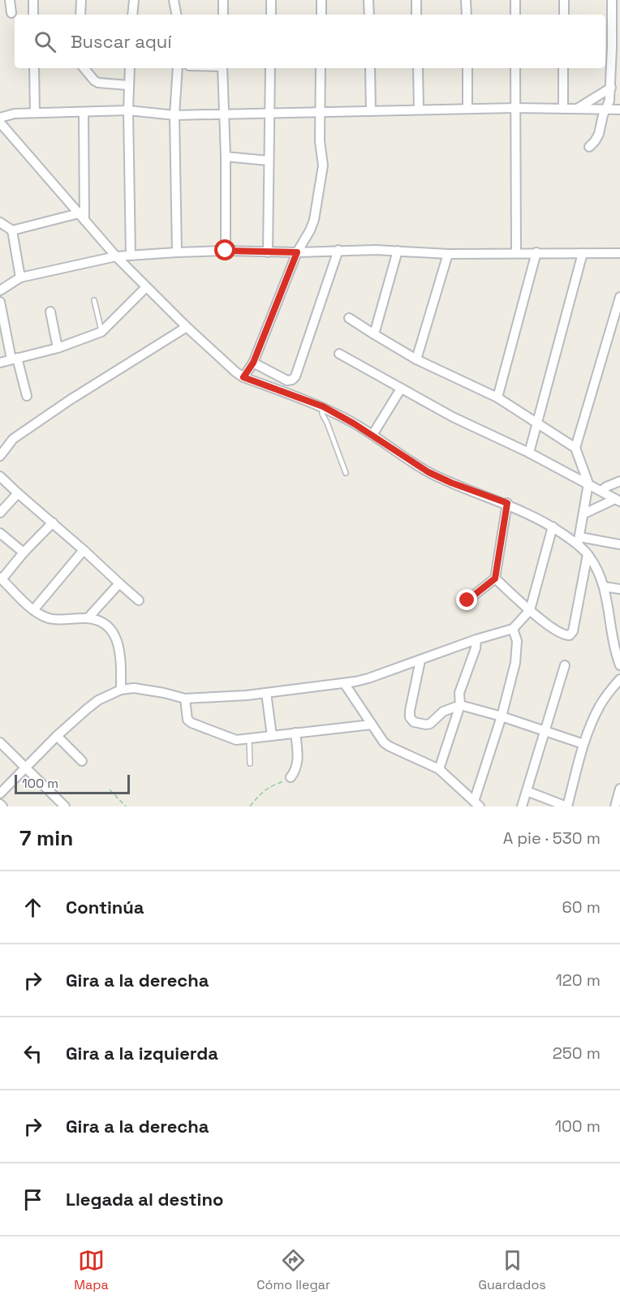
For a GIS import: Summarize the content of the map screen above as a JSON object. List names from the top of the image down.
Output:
{
  "scale_bar": "100 m",
  "page": {
    "search": "Buscar aquí",
    "scale": "100 m",
    "heading": ["7 min", "A pie · 530 m"],
    "list": [
      ["Continúa", "60 m"],
      ["Gira a la derecha", "120 m"],
      ["Gira a la izquierda", "250 m"],
      ["Gira a la derecha", "100 m"],
      "Llegada al destino"
    ],
    "nav": ["Mapa", "Cómo llegar", "Guardados"]
  }
}
